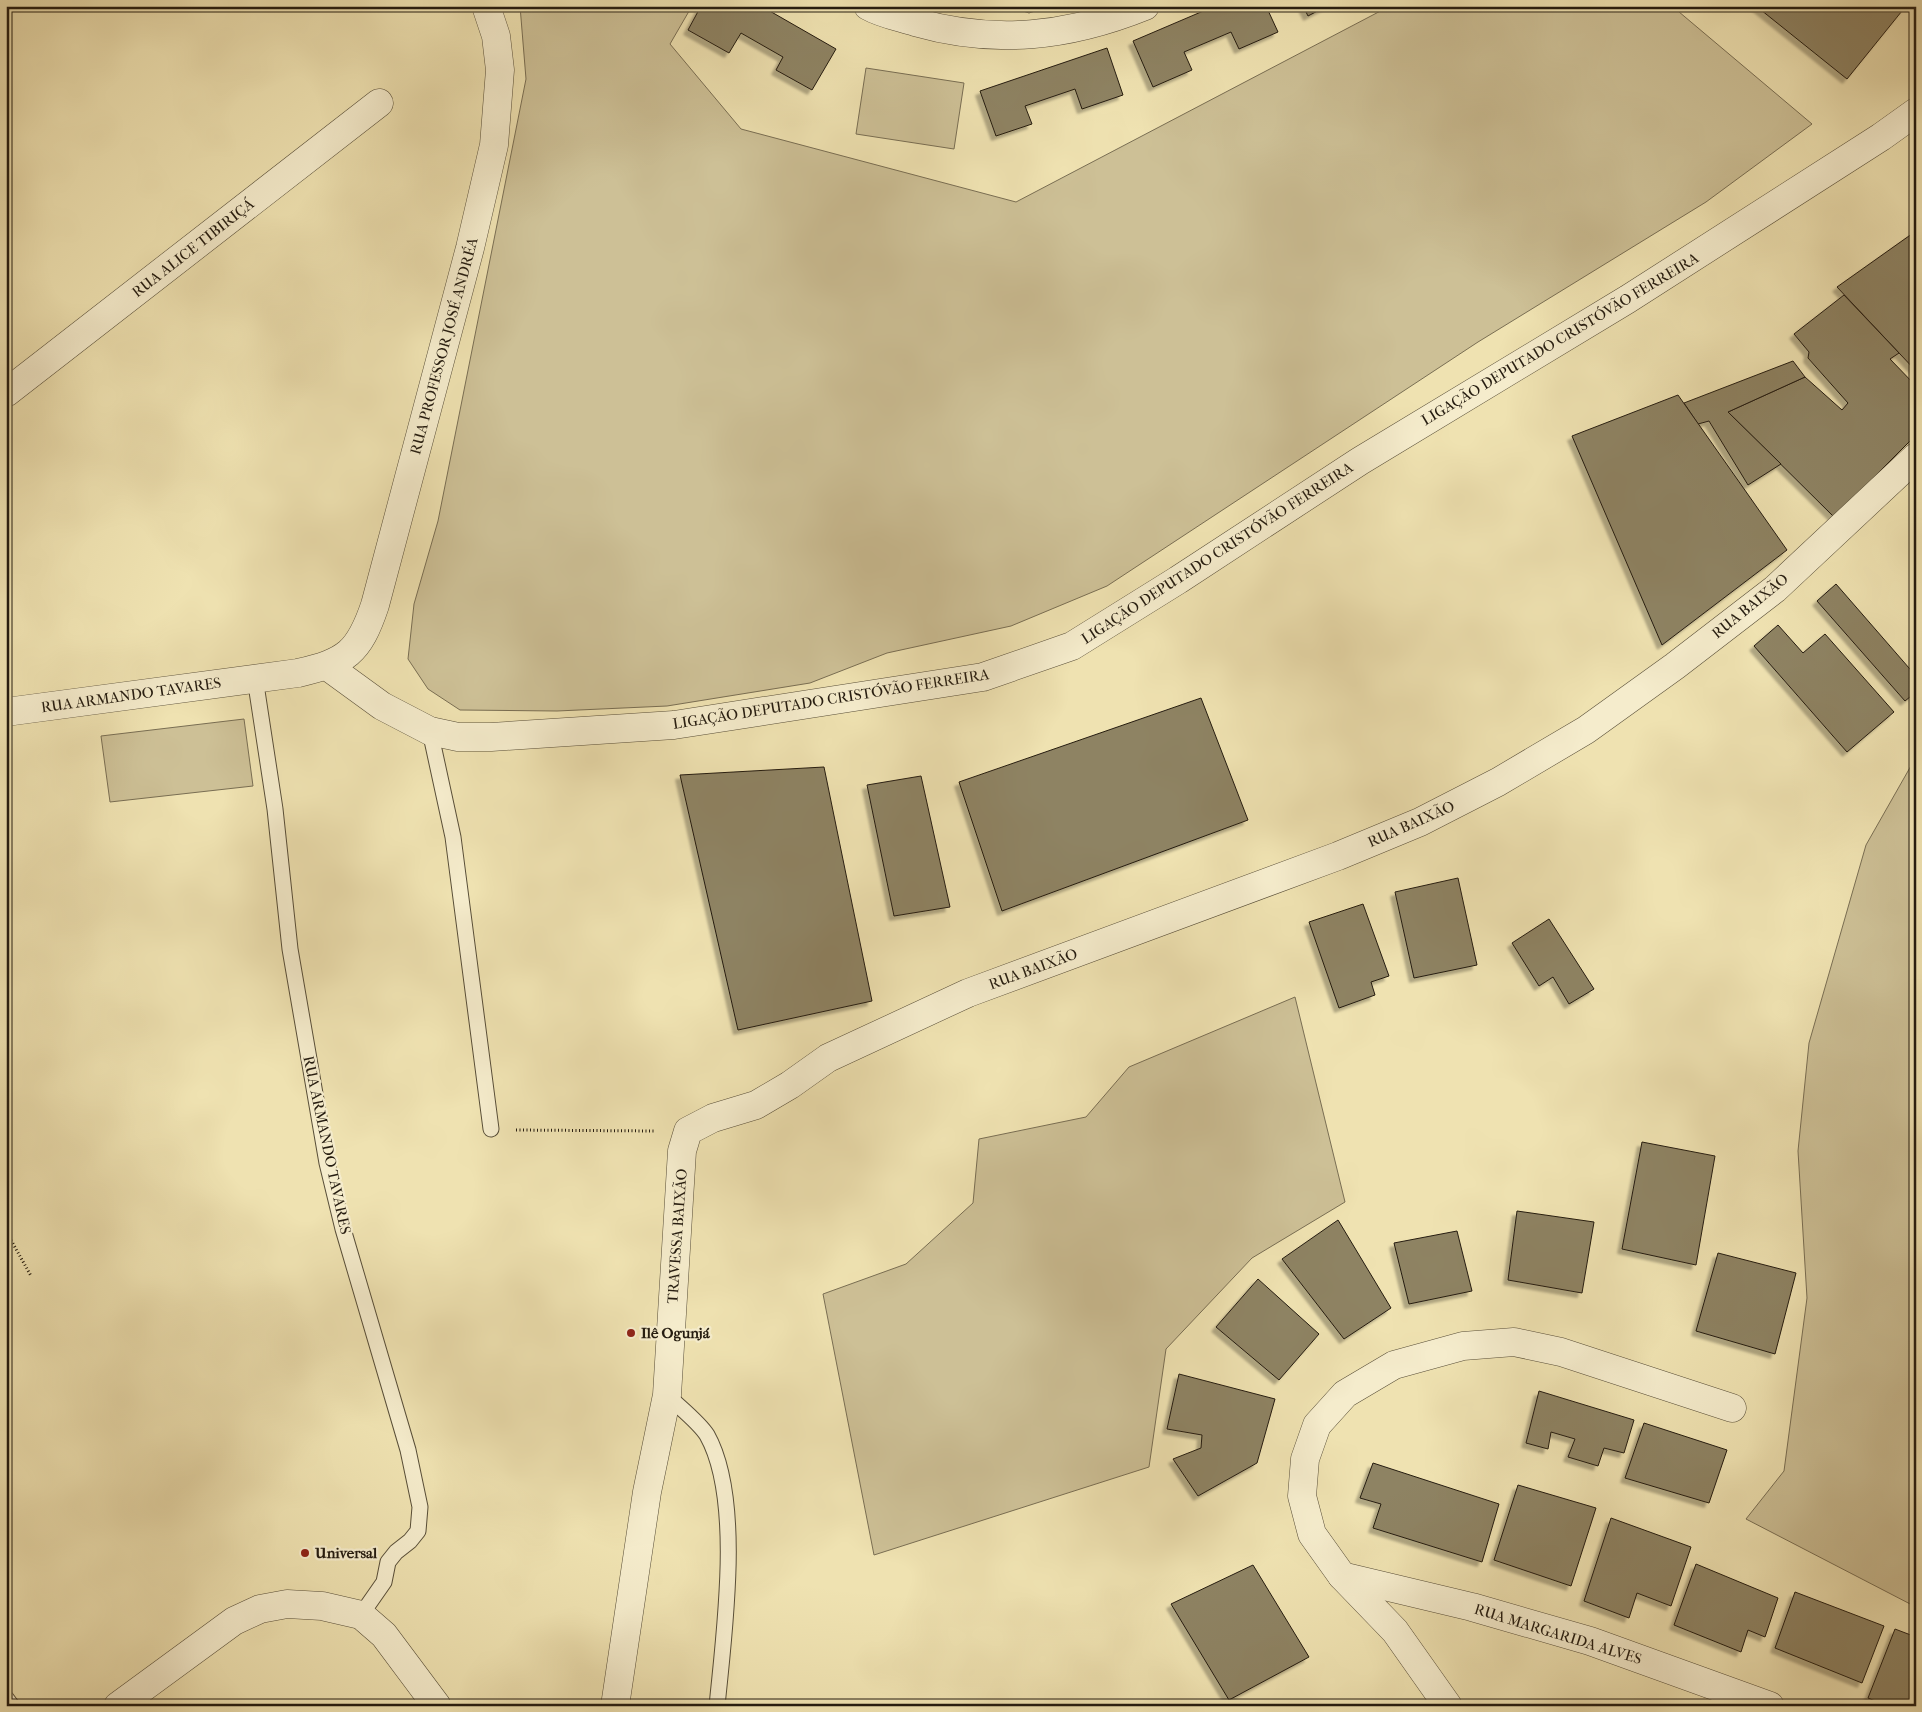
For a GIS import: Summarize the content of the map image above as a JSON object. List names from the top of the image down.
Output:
{
  "streets": {
    "street": [
      "RUA ALICE TIBIRIÇÁ",
      "LIGAÇÃO DEPUTADO CRISTÓVÃO FERREIRA",
      "RUA PROFESSOR JOSÉ ANDRÉA",
      "RUA BAIXÃO",
      "RUA ARMANDO TAVARES",
      "TRAVESSA BAIXÃO",
      "RUA MARGARIDA ALVES"
    ]
  },
  "crossings": [
    ["LIGAÇÃO DEPUTADO CRISTÓVÃO FERREIRA", "RUA PROFESSOR JOSÉ ANDRÉA"],
    ["LIGAÇÃO DEPUTADO CRISTÓVÃO FERREIRA", "RUA ARMANDO TAVARES"],
    ["RUA PROFESSOR JOSÉ ANDRÉA", "RUA ARMANDO TAVARES"],
    ["RUA BAIXÃO", "TRAVESSA BAIXÃO"]
  ],
  "places": ["Ilê Ogunjá", "Universal"]
}
